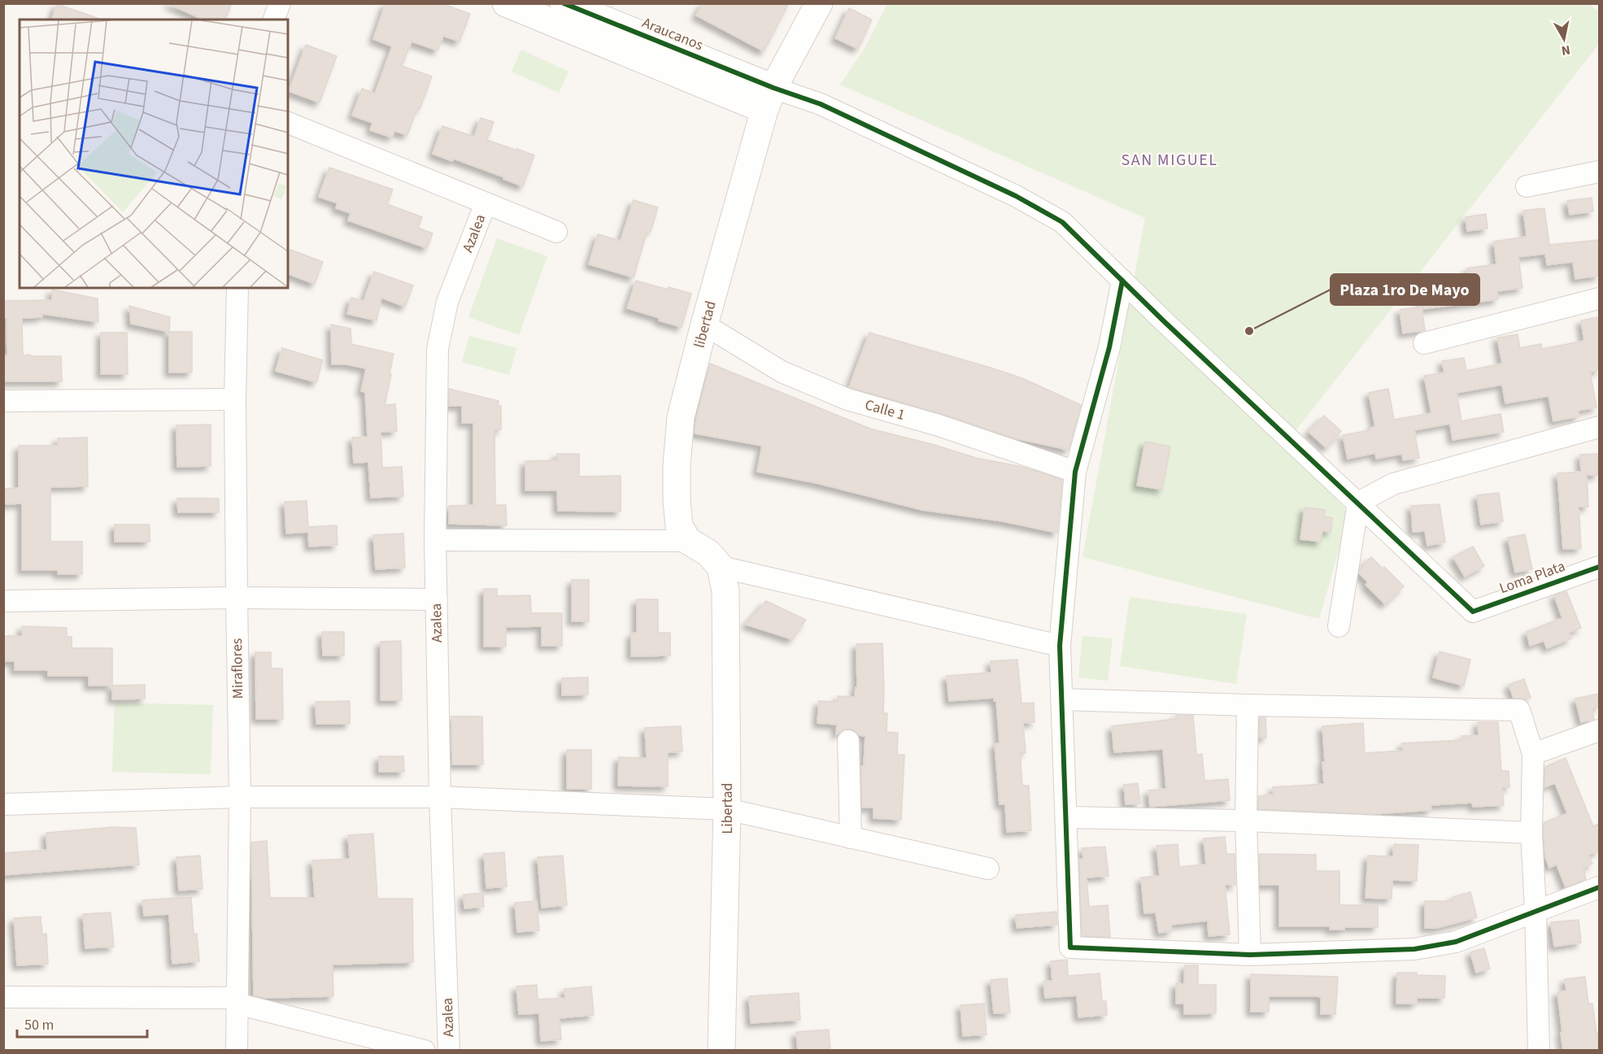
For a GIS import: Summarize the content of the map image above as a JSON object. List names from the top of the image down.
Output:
{
  "streets": {
    "main road": ["Araucanos", "libertad", "Libertad"],
    "street": [
      "Azalea",
      "Calle 1",
      "Loma Plata",
      "Miraflores"
    ]
  },
  "crossings": [
    ["Araucanos", "libertad"],
    ["libertad", "Calle 1"]
  ],
  "districts": ["SAN MIGUEL"],
  "places": ["Plaza 1ro De Mayo"],
  "scale_bar": "50 m",
  "north": "bottom"
}
